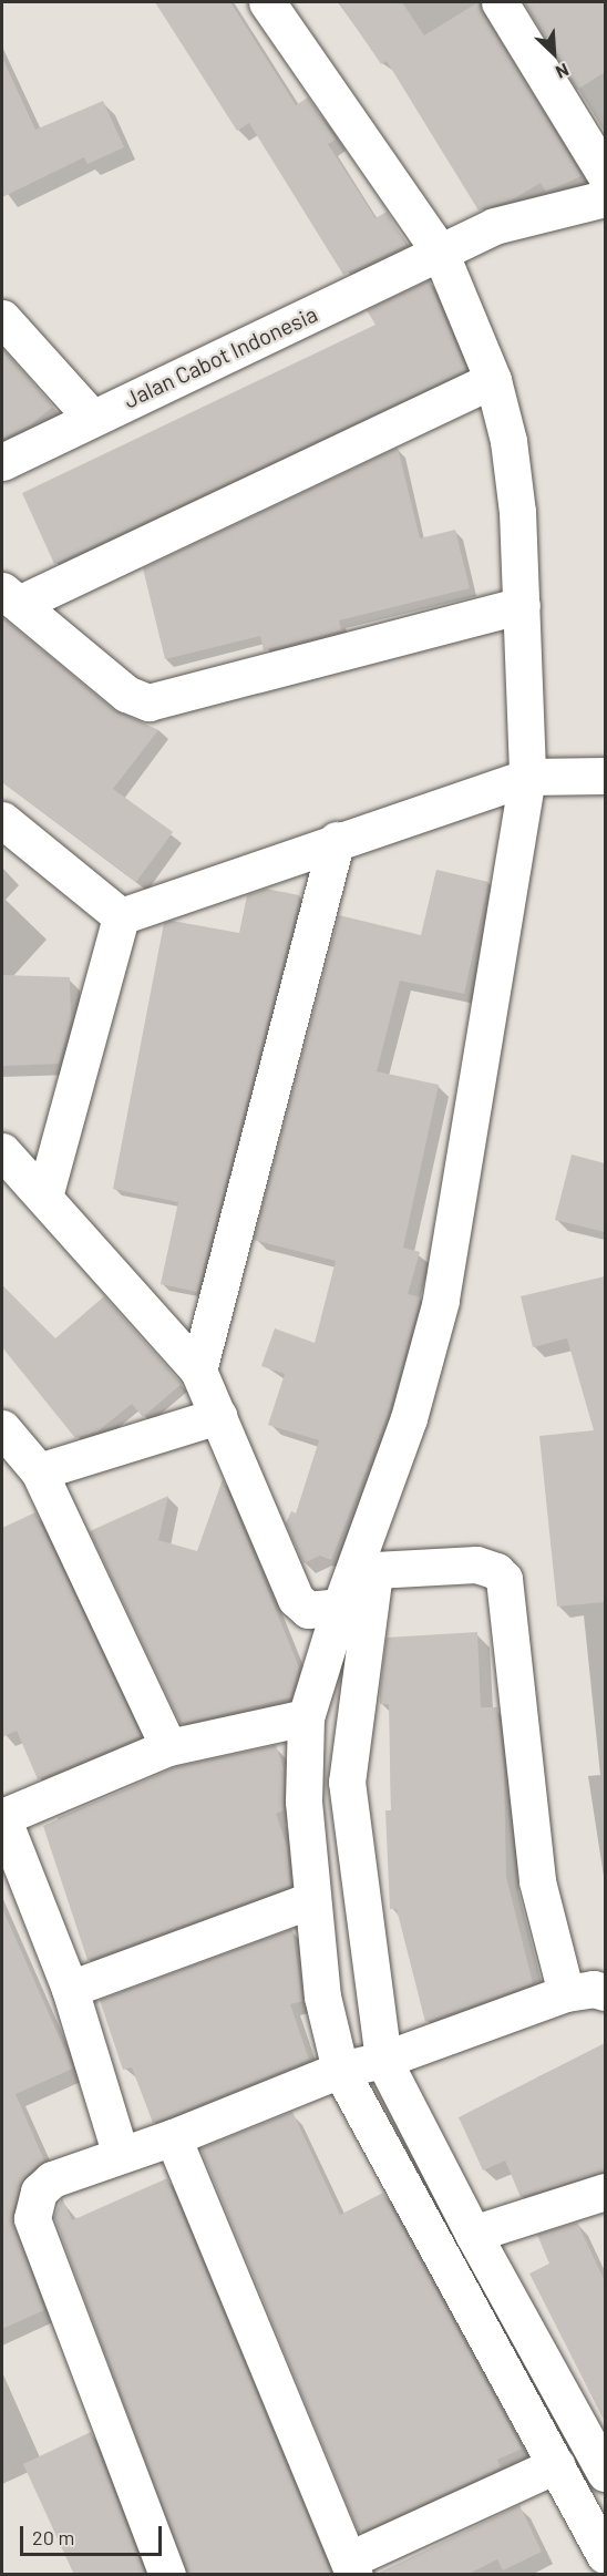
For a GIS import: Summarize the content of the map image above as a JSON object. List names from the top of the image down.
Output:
{
  "streets": {
    "street": ["Jalan Cabot Indonesia"]
  },
  "scale_bar": "20 m",
  "north": "bottom right"
}
